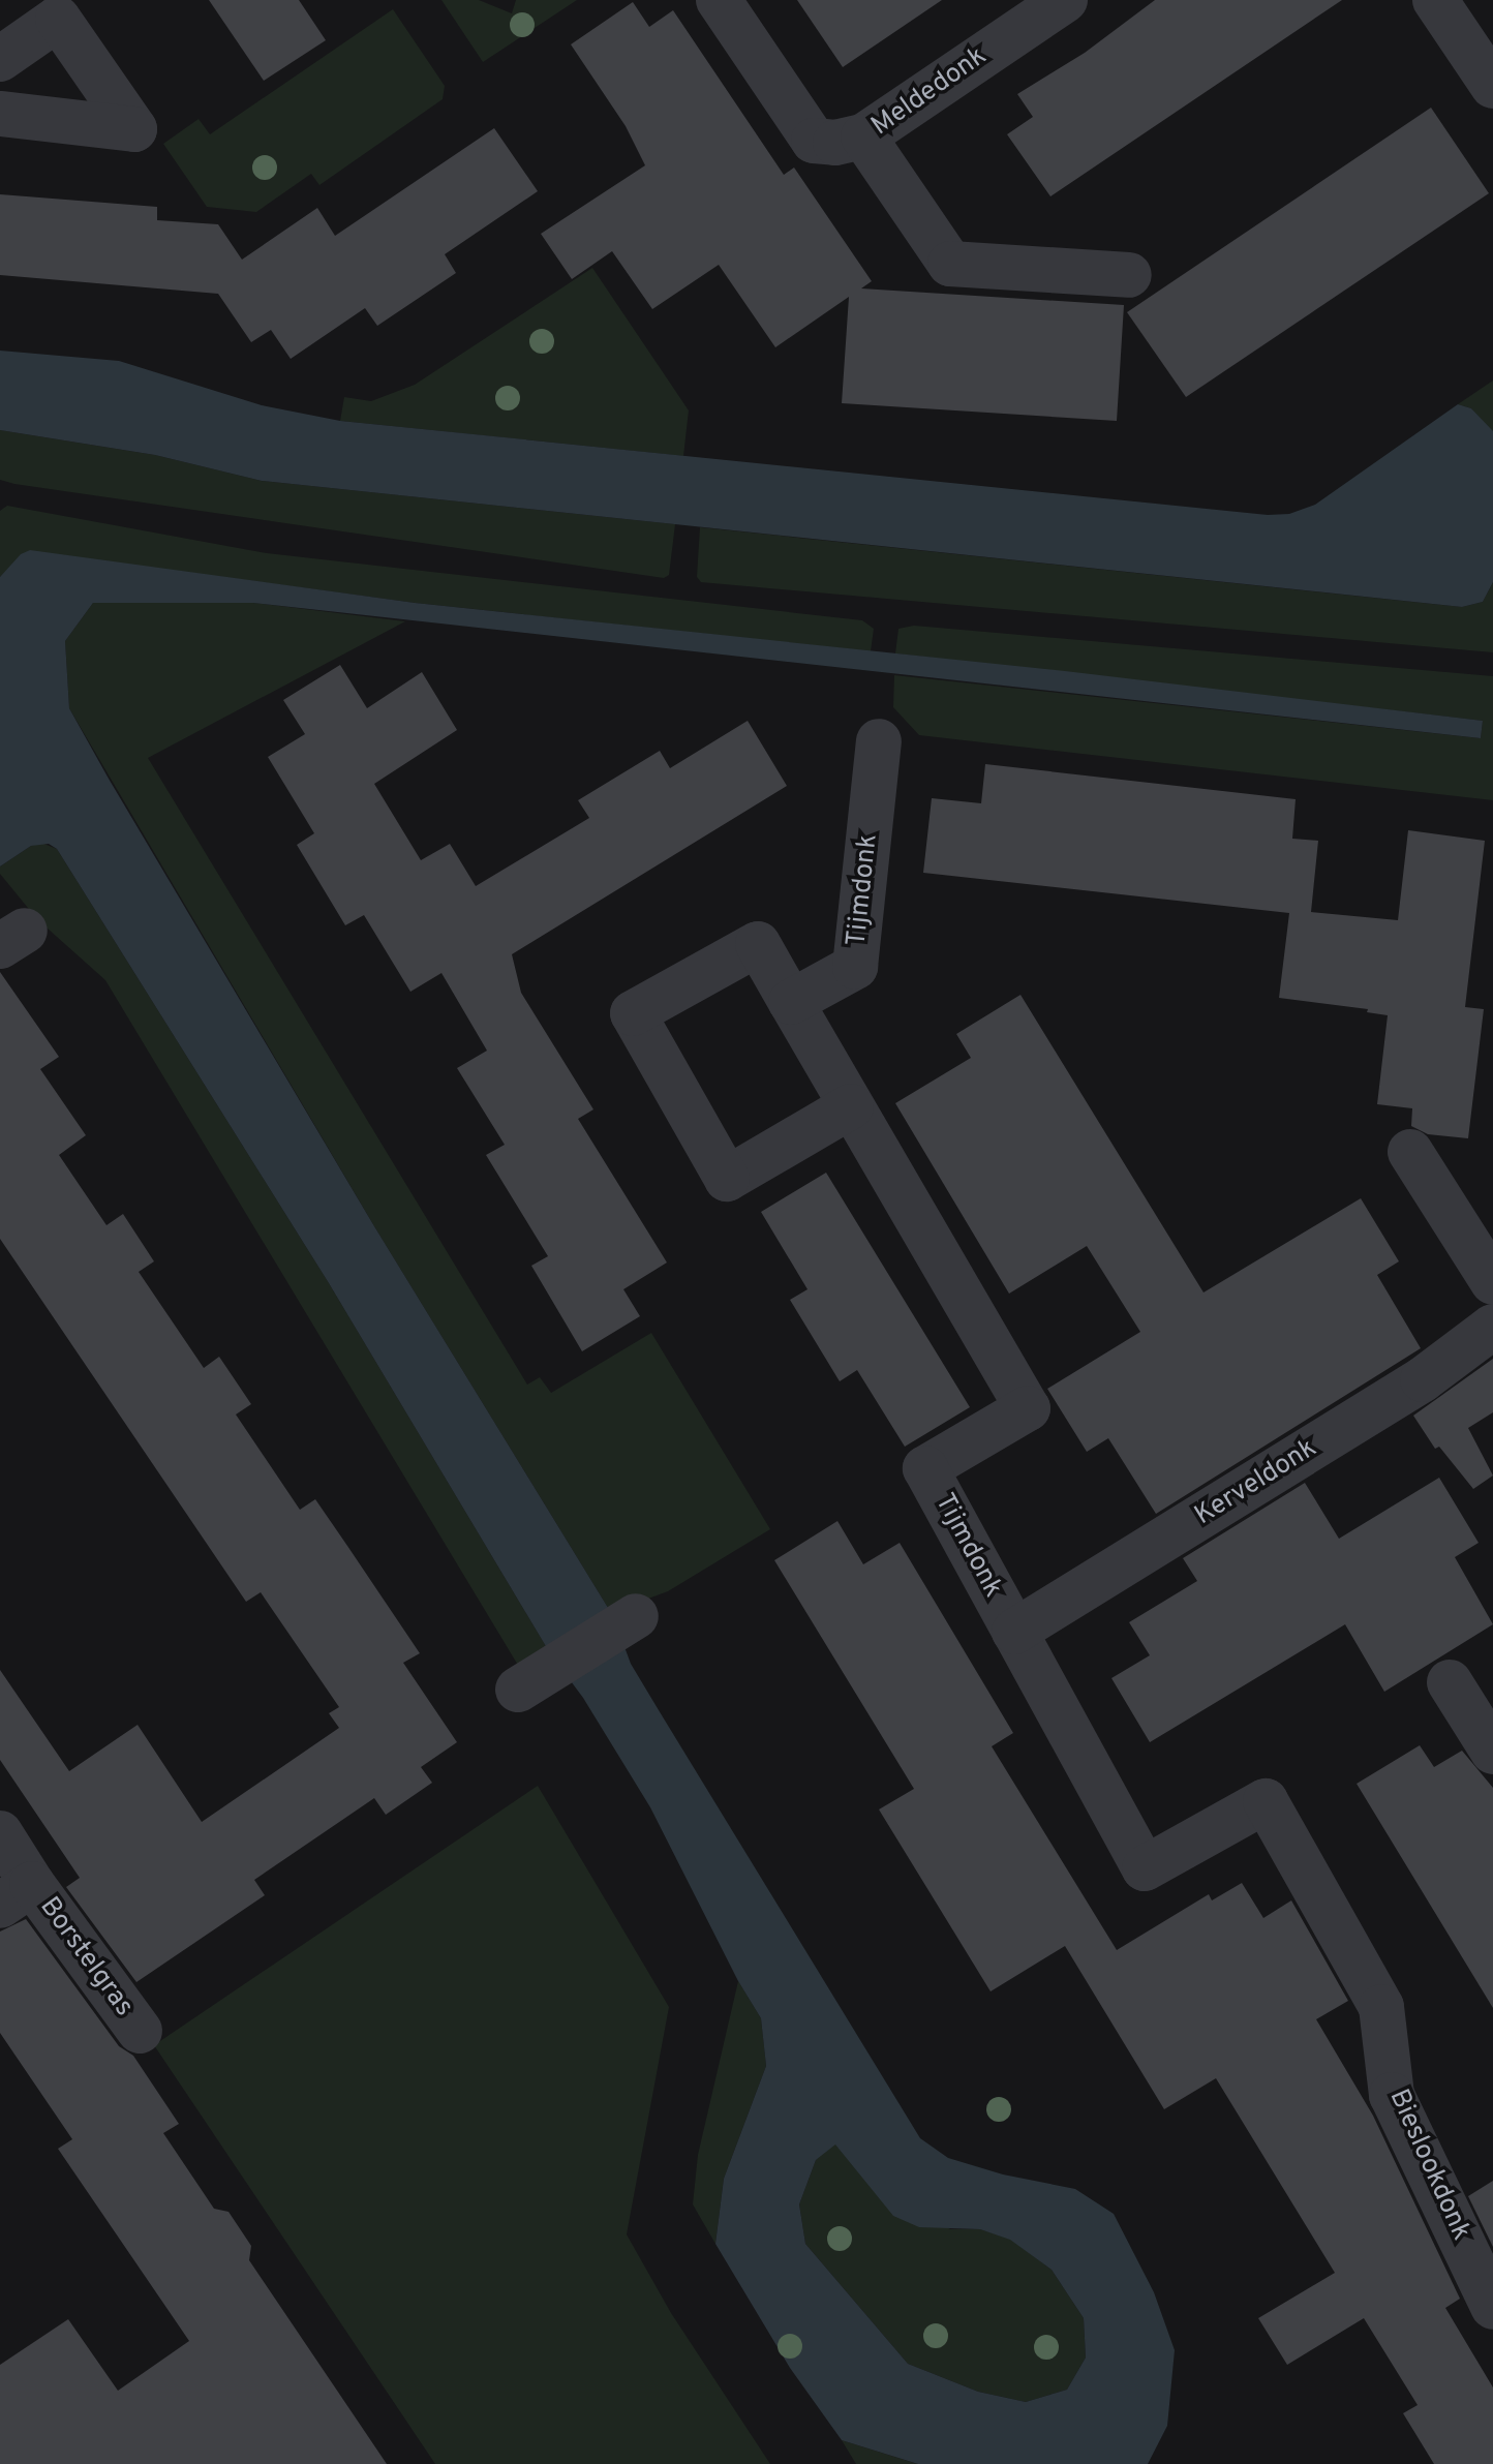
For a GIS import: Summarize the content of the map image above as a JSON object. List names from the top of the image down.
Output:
{
  "streets": {
    "street": [
      "Meldedonk",
      "Tijmdonk",
      "Kerveldonk",
      "Borstelgras",
      "Bieslookdonk"
    ]
  },
  "crossings": [
    ["Tijmdonk", "Kerveldonk"],
    ["Tijmdonk", "Bieslookdonk"]
  ]
}
